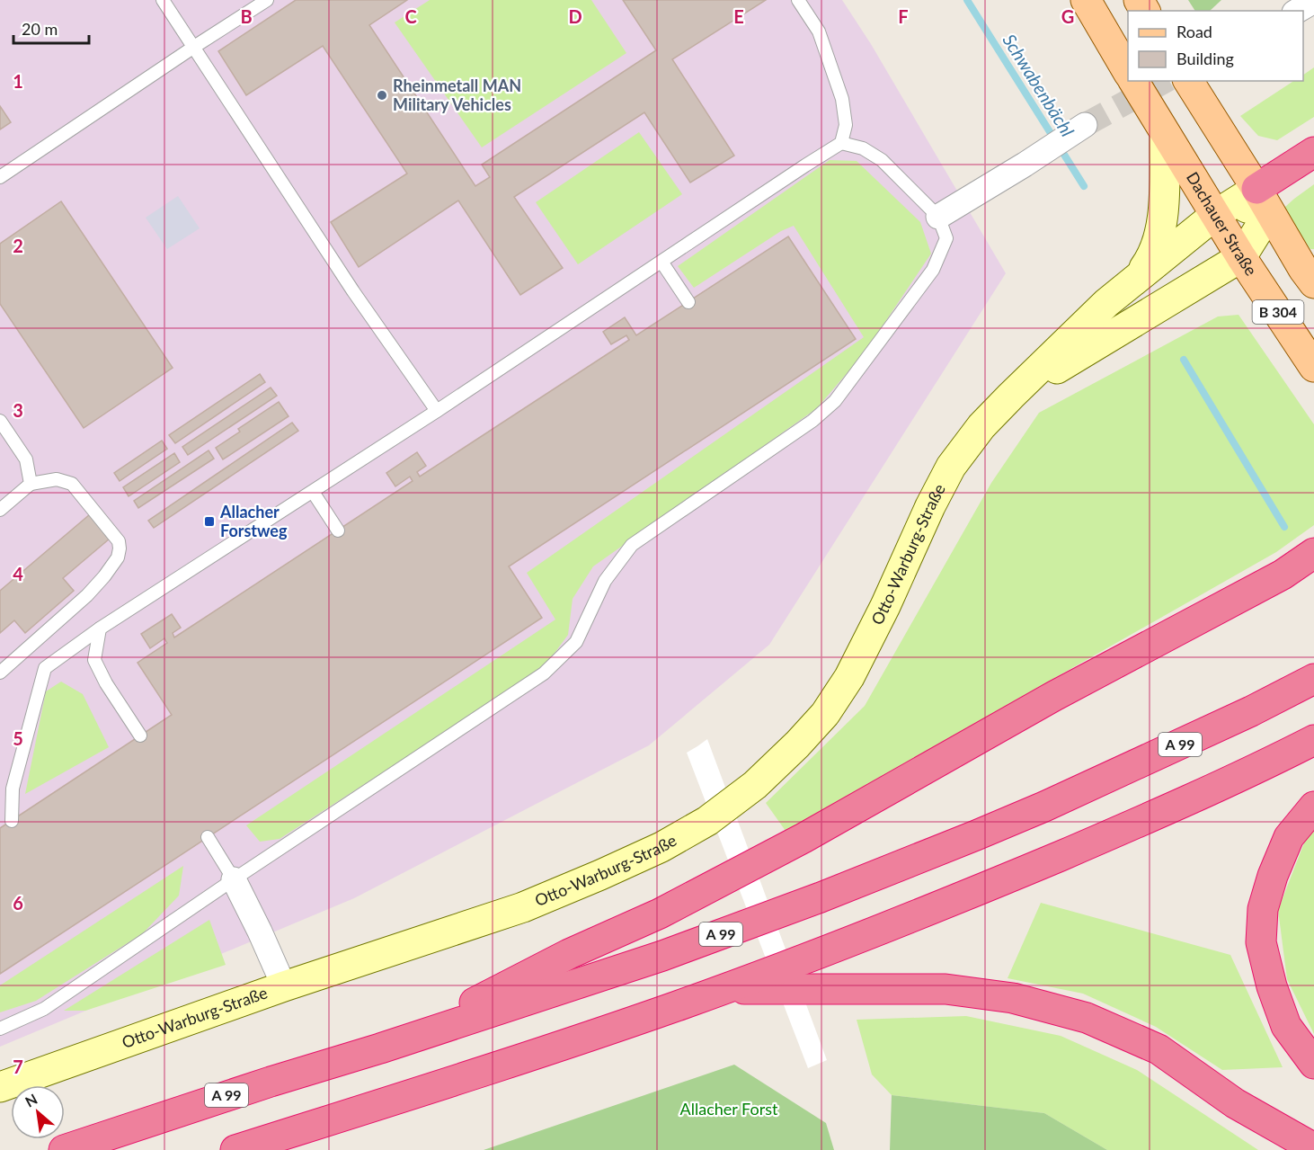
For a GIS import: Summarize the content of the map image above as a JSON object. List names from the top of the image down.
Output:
{
  "streets": {
    "highway": ["A 99"],
    "main road": ["Dachauer Straße", "B 304", "Otto-Warburg-Straße"]
  },
  "crossings": [
    ["Dachauer Straße", "Otto-Warburg-Straße"],
    ["B 304", "Otto-Warburg-Straße"]
  ],
  "water": ["Schwabenbächl"],
  "parks": ["Allacher Forst"],
  "places": {
    "other": ["Rheinmetall MAN Military Vehicles"],
    "transit": ["Allacher Forstweg"]
  },
  "legend": ["Road", "Building"],
  "scale_bar": "20 m",
  "north": "top left",
  "grid": {
    "columns": [
      "B",
      "C",
      "D",
      "E",
      "F",
      "G"
    ],
    "rows": [
      "1",
      "2",
      "3",
      "4",
      "5",
      "6",
      "7"
    ]
  }
}
